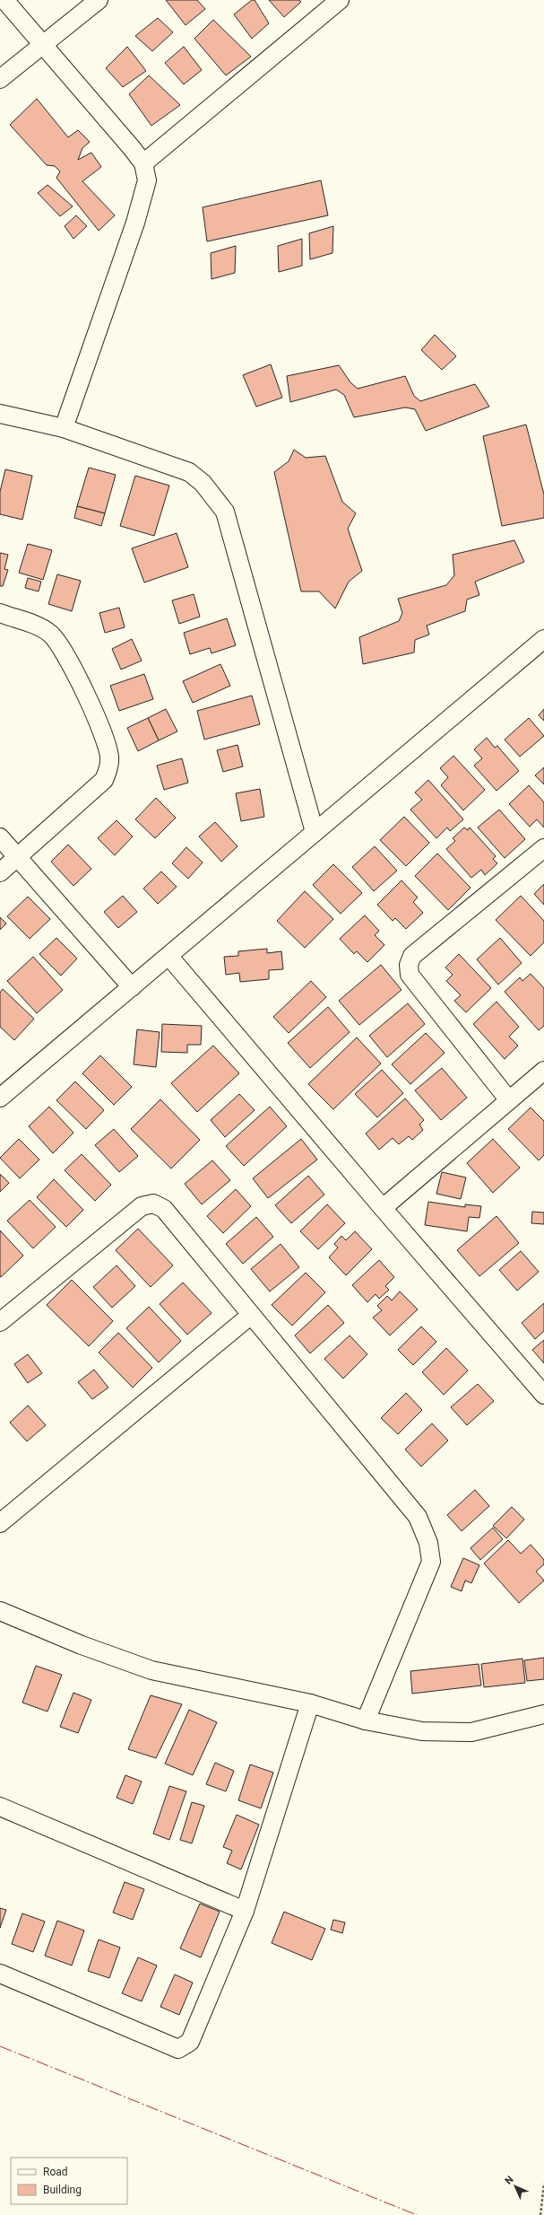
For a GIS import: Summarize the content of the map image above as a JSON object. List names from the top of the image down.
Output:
{
  "legend": ["Road", "Building"],
  "north": "top left"
}
